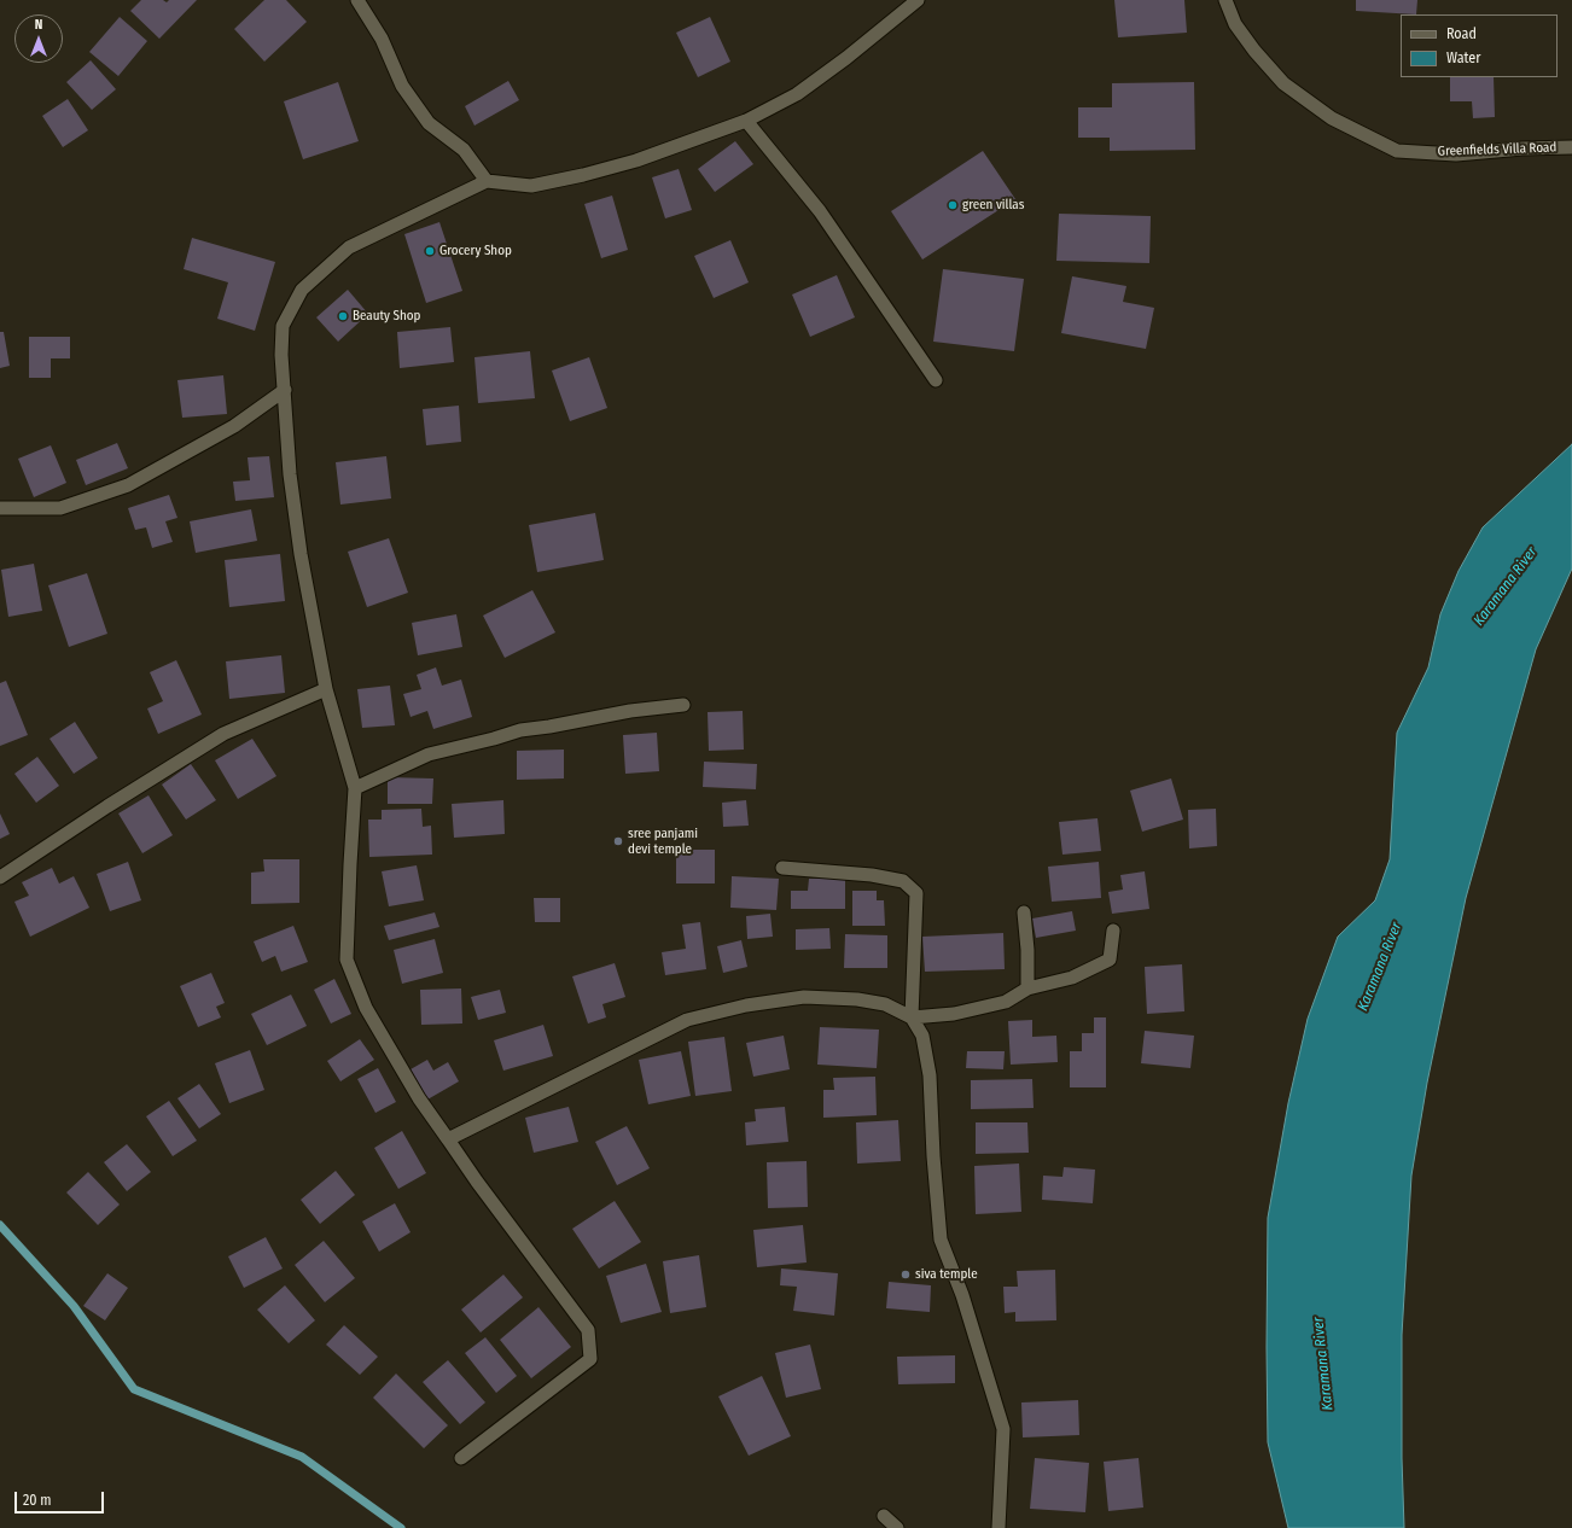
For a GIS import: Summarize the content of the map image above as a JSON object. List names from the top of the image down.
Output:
{
  "streets": {
    "street": ["Greenfields Villa Road"]
  },
  "water": ["Karamana River"],
  "places": [
    "green villas",
    "Grocery Shop",
    "Beauty Shop",
    "sree panjami devi temple",
    "siva temple"
  ],
  "legend": ["Road", "Water"],
  "scale_bar": "20 m",
  "north": "top"
}
